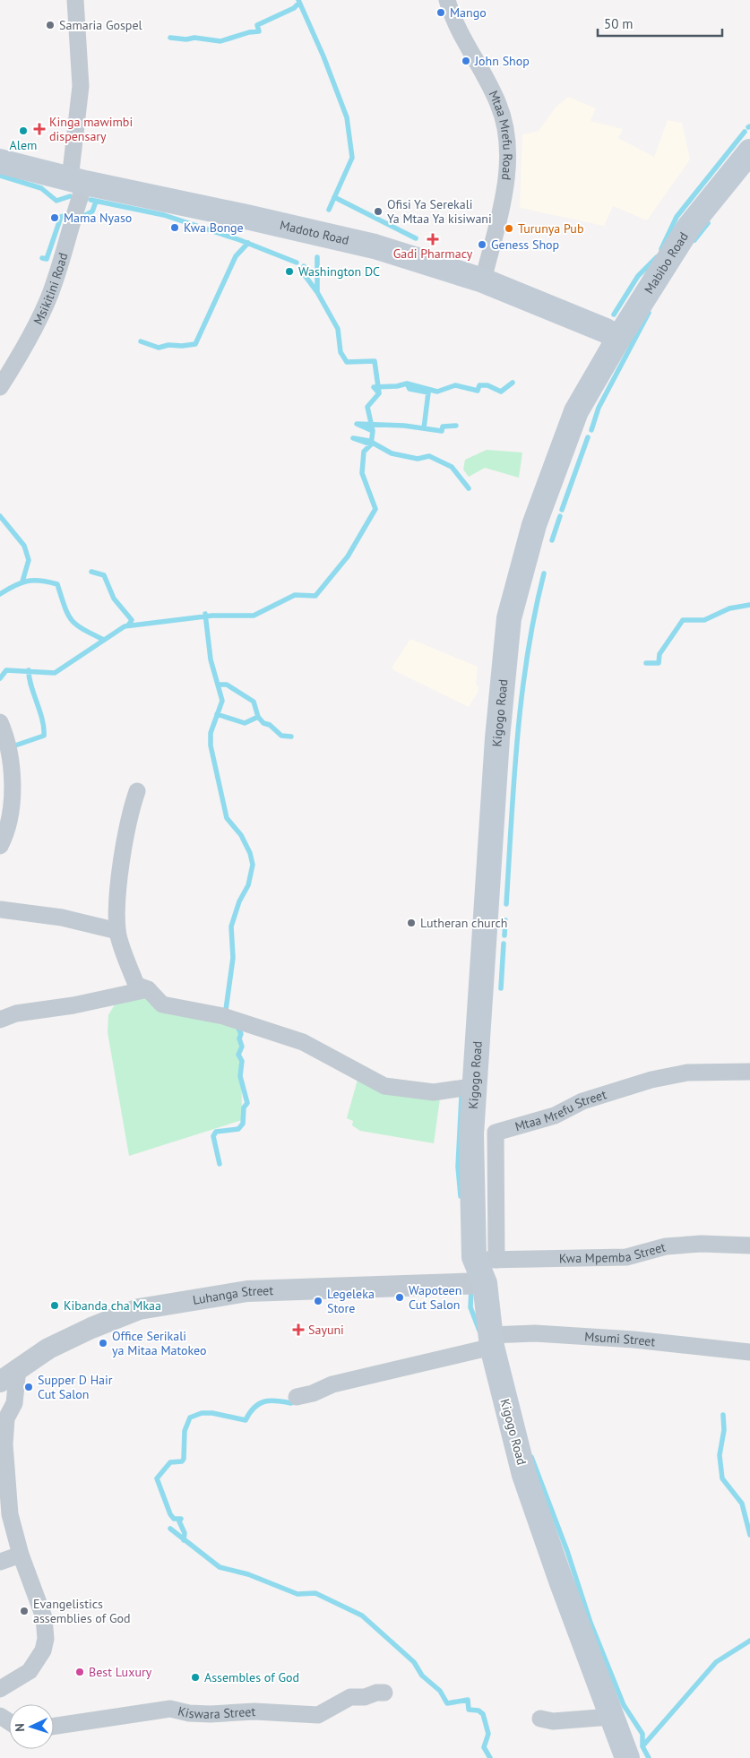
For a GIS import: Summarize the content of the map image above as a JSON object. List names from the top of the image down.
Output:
{
  "streets": {
    "main road": ["Madoto Road", "Mabibo Road", "Kigogo Road"],
    "street": [
      "Mtaa Mrefu Road",
      "Msikitini Road",
      "Mtaa Mrefu Street",
      "Kwa Mpemba Street",
      "Luhanga Street",
      "Msumi Street",
      "Kiswara Street"
    ]
  },
  "crossings": [
    ["Mtaa Mrefu Road", "Madoto Road"],
    ["Madoto Road", "Mabibo Road"],
    ["Madoto Road", "Msikitini Road"],
    ["Mabibo Road", "Kigogo Road"],
    ["Kigogo Road", "Mtaa Mrefu Street"],
    ["Kigogo Road", "Kwa Mpemba Street"],
    ["Kigogo Road", "Luhanga Street"],
    ["Kigogo Road", "Msumi Street"]
  ],
  "places": {
    "other": [
      "Mango",
      "Samaria Gospel",
      "John Shop",
      "Alem",
      "Ofisi Ya Serekali Ya Mtaa Ya kisiwani",
      "Mama Nyaso",
      "Kwa Bonge",
      "Turunya Pub",
      "Geness Shop",
      "Washington DC",
      "Lutheran church",
      "Wapoteen Cut Salon",
      "Legeleka Store",
      "Kibanda cha Mkaa",
      "Office Serikali ya Mitaa Matokeo",
      "Supper D Hair Cut Salon",
      "Evangelistics assemblies of God",
      "Best Luxury",
      "Assembles of God"
    ],
    "health": ["Kinga mawimbi dispensary", "Gadi Pharmacy", "Sayuni"]
  },
  "scale_bar": "50 m",
  "north": "left"
}
